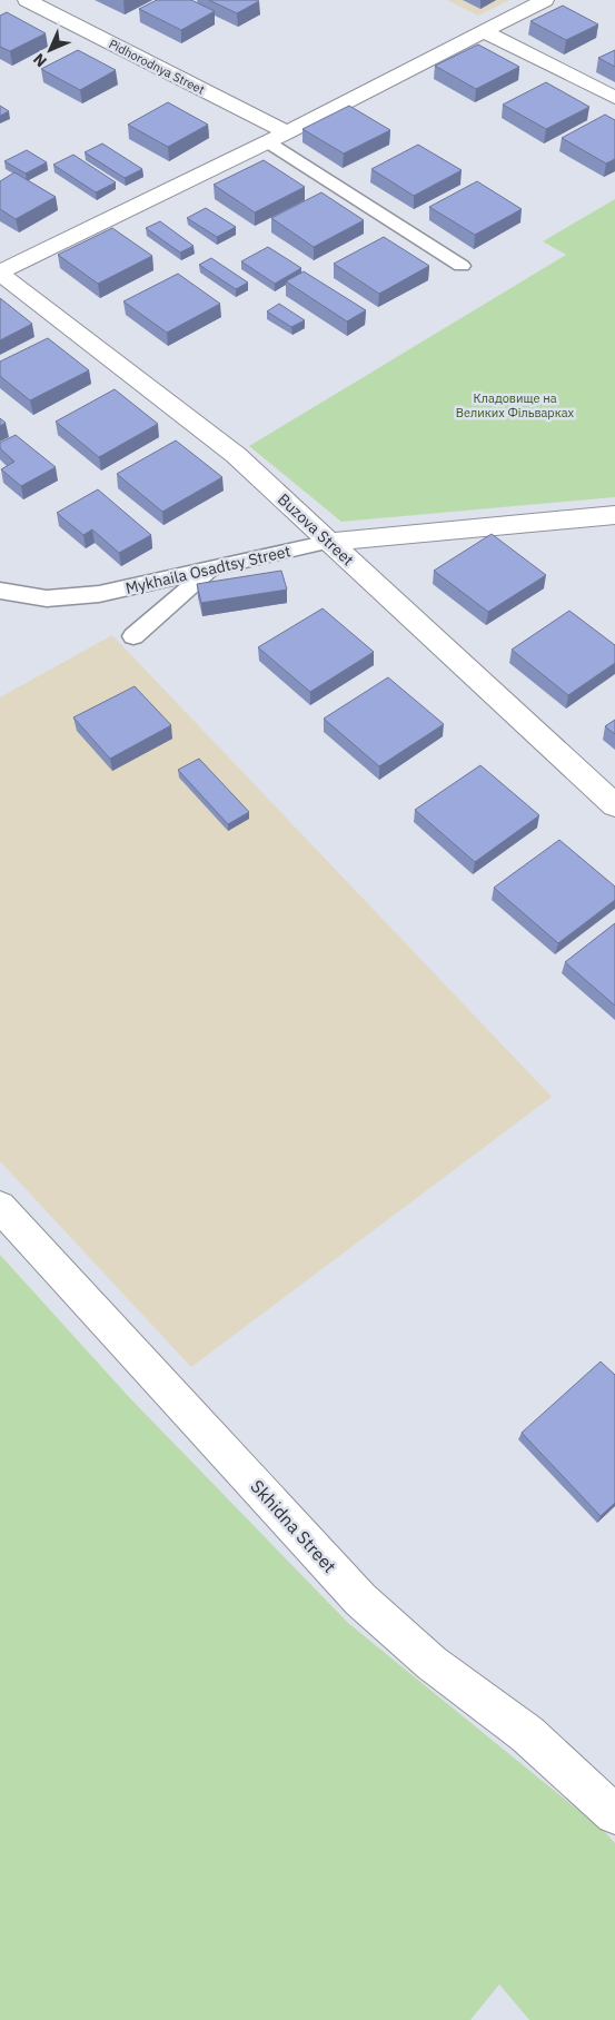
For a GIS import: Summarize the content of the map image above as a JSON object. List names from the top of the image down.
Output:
{
  "streets": {
    "street": [
      "Pidhorodnya Street",
      "Buzova Street",
      "Mykhaila Osadtsy Street",
      "Skhidna Street"
    ]
  },
  "crossings": [
    ["Buzova Street", "Mykhaila Osadtsy Street"]
  ],
  "parks": ["Кладовище на Великих Фільварках"],
  "north": "bottom left"
}
